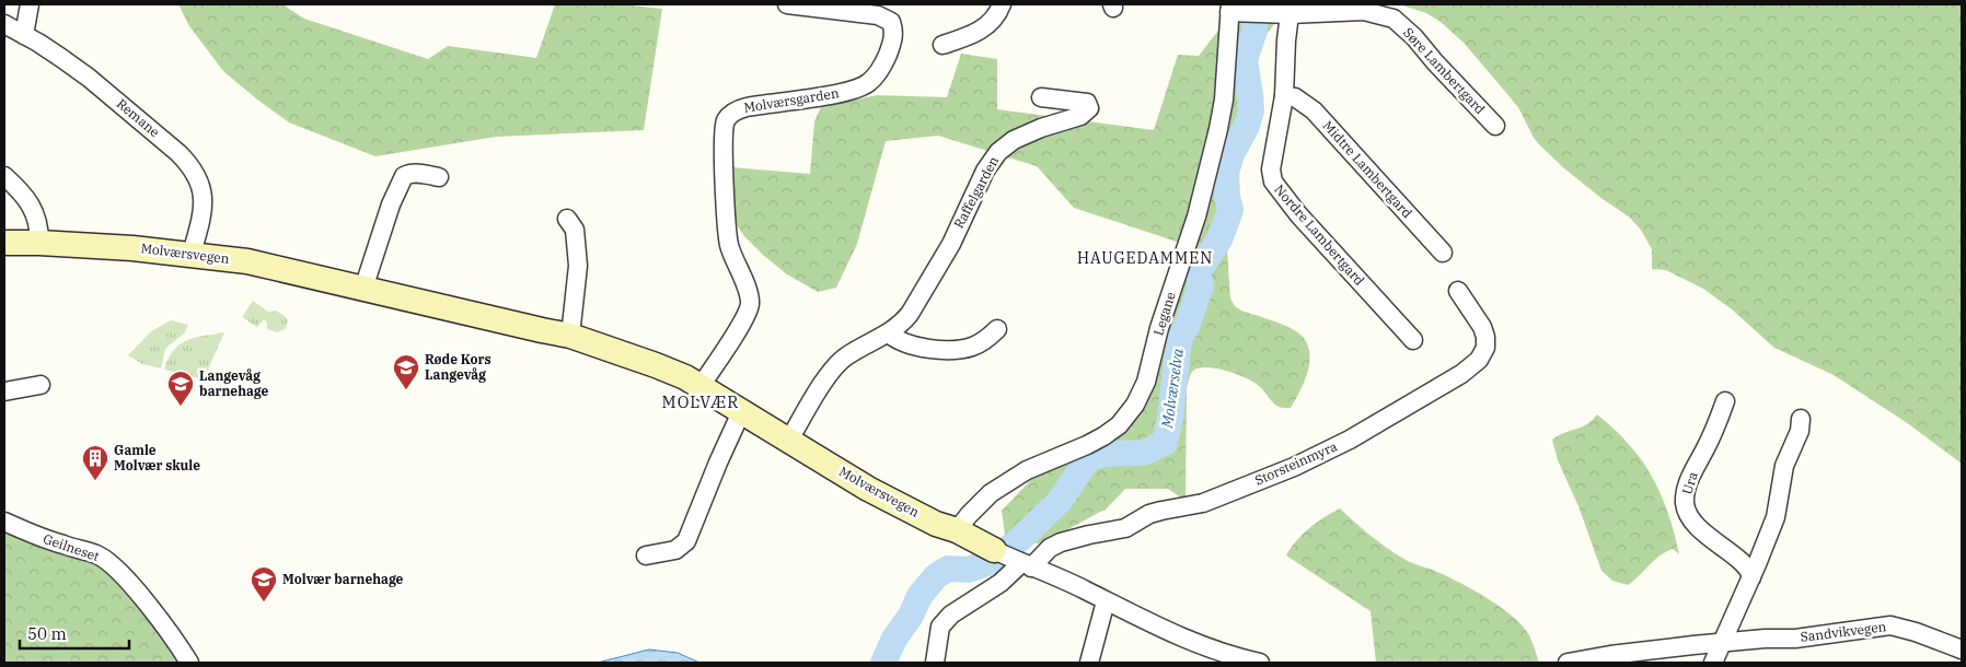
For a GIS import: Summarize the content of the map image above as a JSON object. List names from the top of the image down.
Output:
{
  "streets": {
    "street": [
      "Søre Lambertgard",
      "Molværsgarden",
      "Remane",
      "Midtre Lambertgard",
      "Raffelgarden",
      "Nordre Lambertgard",
      "Molværsvegen",
      "Legane",
      "Storsteinmyra",
      "Ura",
      "Geilneset",
      "Sandvikvegen"
    ]
  },
  "crossings": [
    ["Søre Lambertgard", "Nordre Lambertgard"],
    ["Søre Lambertgard", "Legane"],
    ["Molværsgarden", "Molværsvegen"],
    ["Remane", "Molværsvegen"],
    ["Midtre Lambertgard", "Nordre Lambertgard"],
    ["Raffelgarden", "Molværsvegen"],
    ["Molværsvegen", "Legane"],
    ["Molværsvegen", "Storsteinmyra"]
  ],
  "districts": ["HAUGEDAMMEN", "MOLVÆR"],
  "water": ["Molværselva"],
  "places": {
    "school or university": ["Røde Kors Langevåg", "Langevåg barnehage", "Molvær barnehage"],
    "building": ["Gamle Molvær skule"]
  },
  "scale_bar": "50 m"
}
